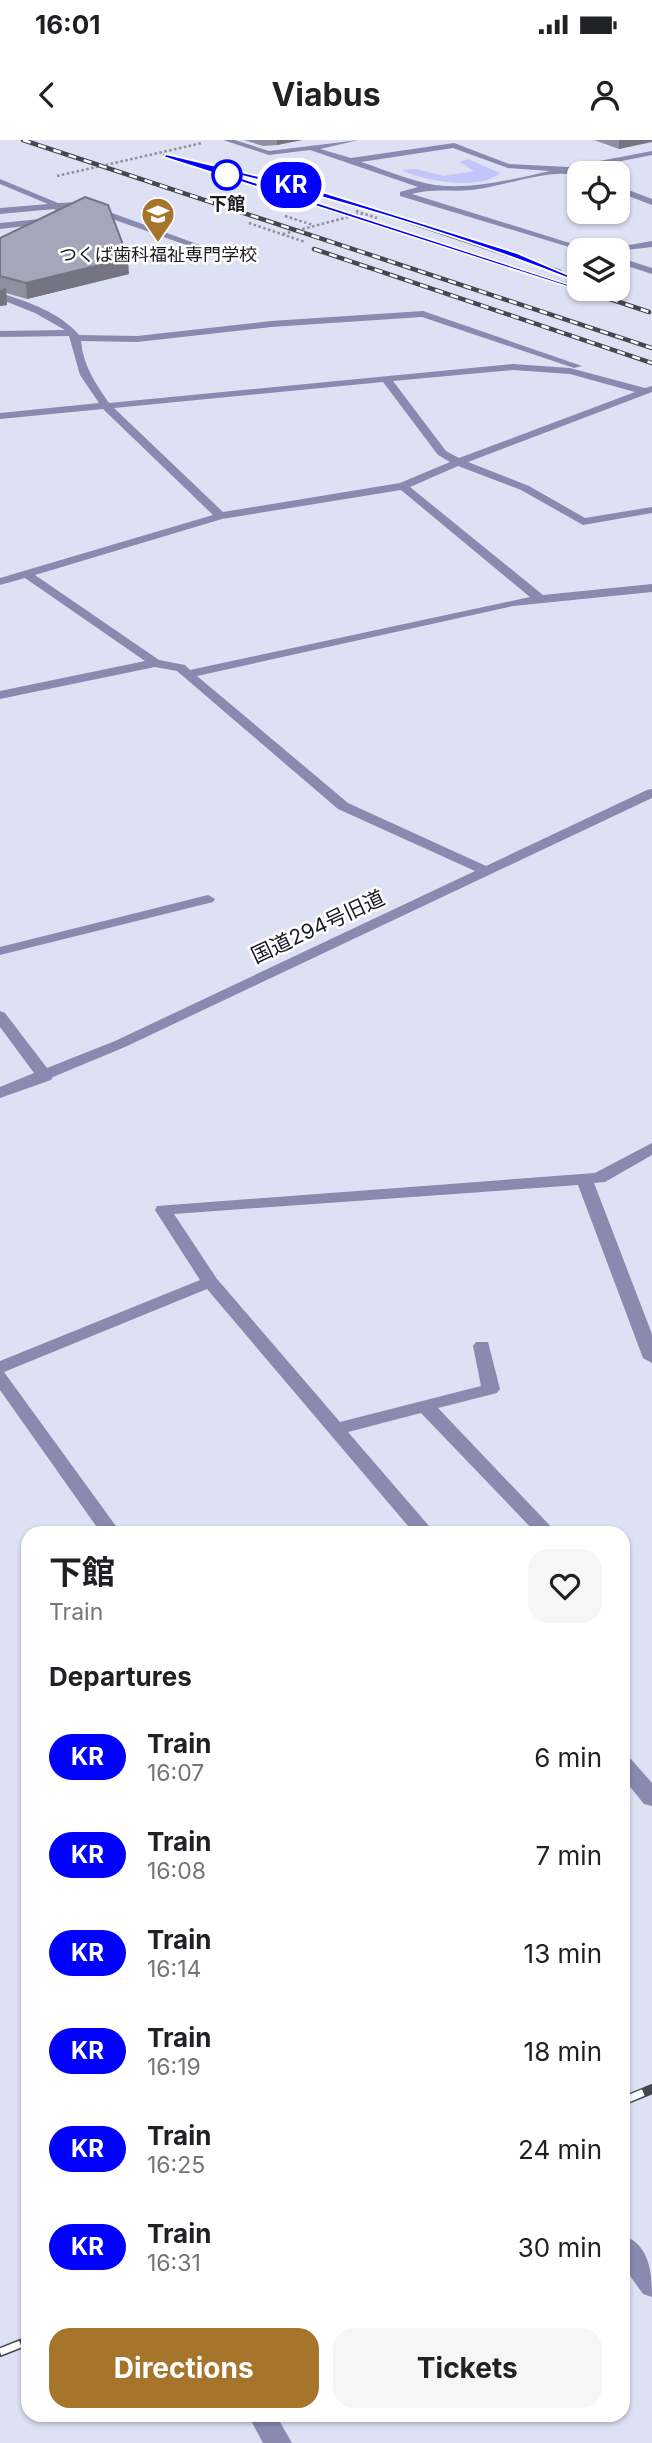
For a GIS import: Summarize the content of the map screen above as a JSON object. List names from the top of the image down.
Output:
{
  "streets": {
    "street": ["国道294号旧道"]
  },
  "places": {
    "other": ["下館"],
    "school or university": ["つくば歯科福祉専門学校"]
  },
  "page": {
    "status": "16:01",
    "header": "Viabus",
    "on_map": "KR",
    "heading": [
      ["下館", "Train"],
      "Departures"
    ],
    "list": [
      {
        "mark": "KR",
        "name": "Train",
        "note": "16:07",
        "value": "6 min"
      },
      {
        "mark": "KR",
        "name": "Train",
        "note": "16:08",
        "value": "7 min"
      },
      {
        "mark": "KR",
        "name": "Train",
        "note": "16:14",
        "value": "13 min"
      },
      {
        "mark": "KR",
        "name": "Train",
        "note": "16:19",
        "value": "18 min"
      },
      {
        "mark": "KR",
        "name": "Train",
        "note": "16:25",
        "value": "24 min"
      },
      {
        "mark": "KR",
        "name": "Train",
        "note": "16:31",
        "value": "30 min"
      }
    ],
    "buttons": ["Directions", "Tickets"]
  }
}
